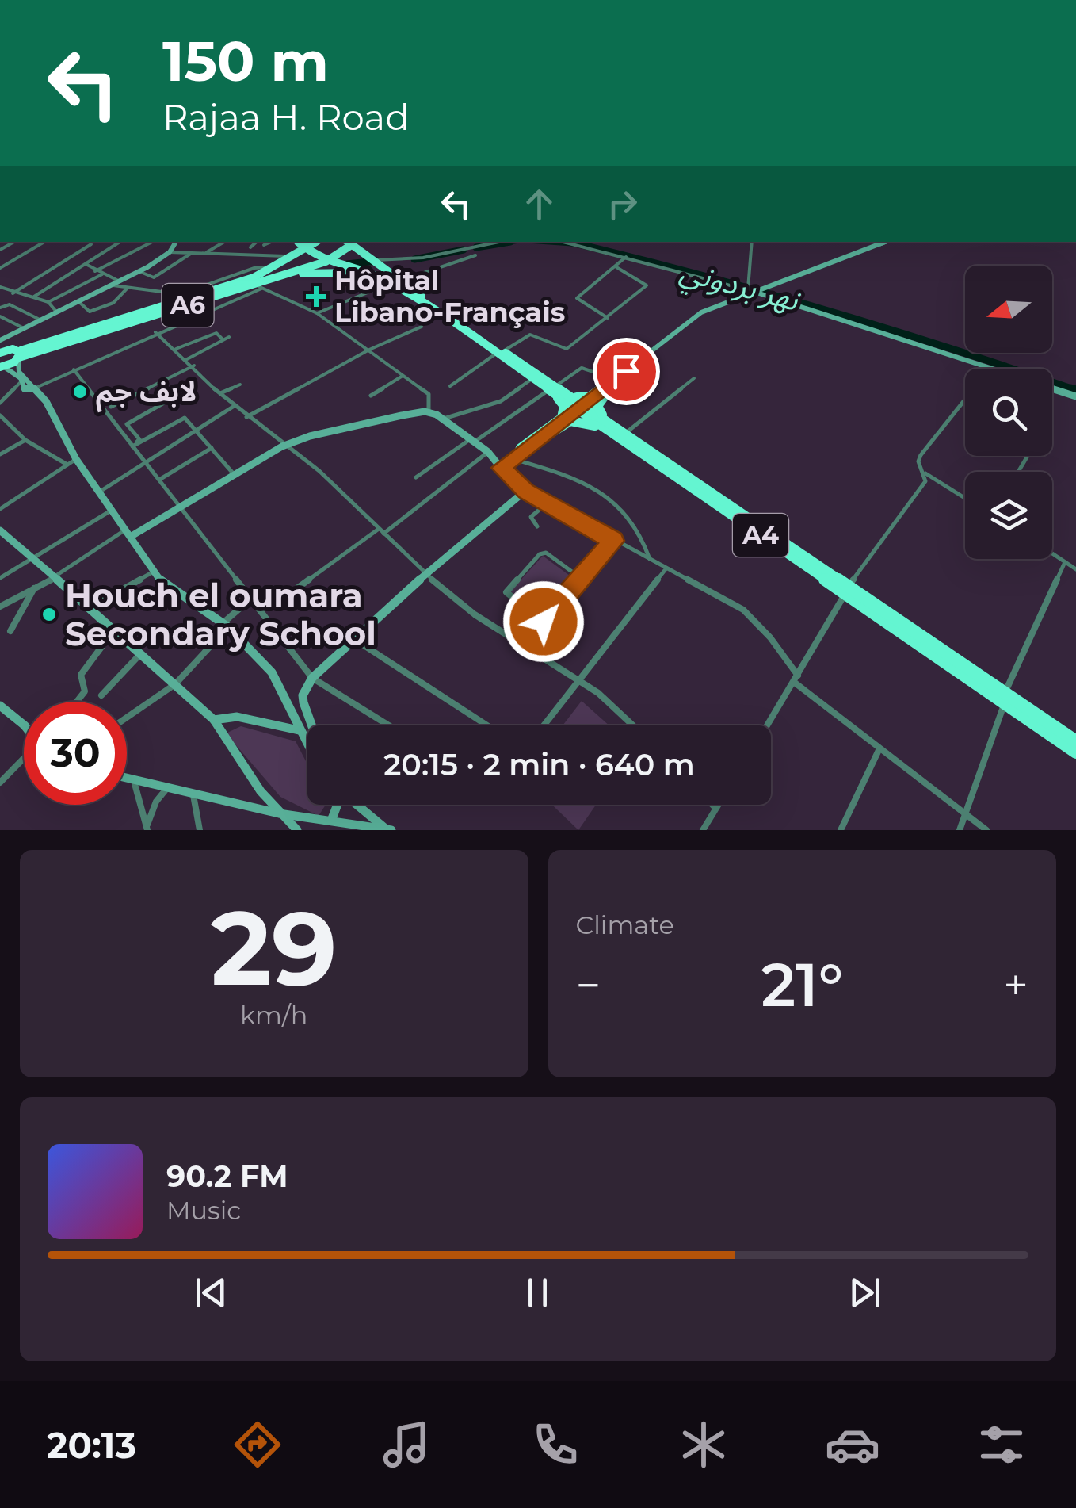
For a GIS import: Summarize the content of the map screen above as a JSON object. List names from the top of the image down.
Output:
{
  "streets": {
    "highway": ["A6", "A4"]
  },
  "crossings": [
    ["A6", "A4"]
  ],
  "water": ["نهر بردوني"],
  "places": {
    "health": ["Hôpital Libano-Français"],
    "other": ["لابف جم", "Houch el oumara Secondary School"]
  },
  "north": "left",
  "page": {
    "turn": ["150 m", "Rajaa H. Road"],
    "limit": "30",
    "trip": "20:15 · 2 min · 640 m",
    "tile": [
      ["29", "km/h"],
      "Climate"
    ],
    "heat": ["−", "21°", "+"],
    "song": ["90.2 FM", "Music"],
    "tabs": "20:13"
  }
}
